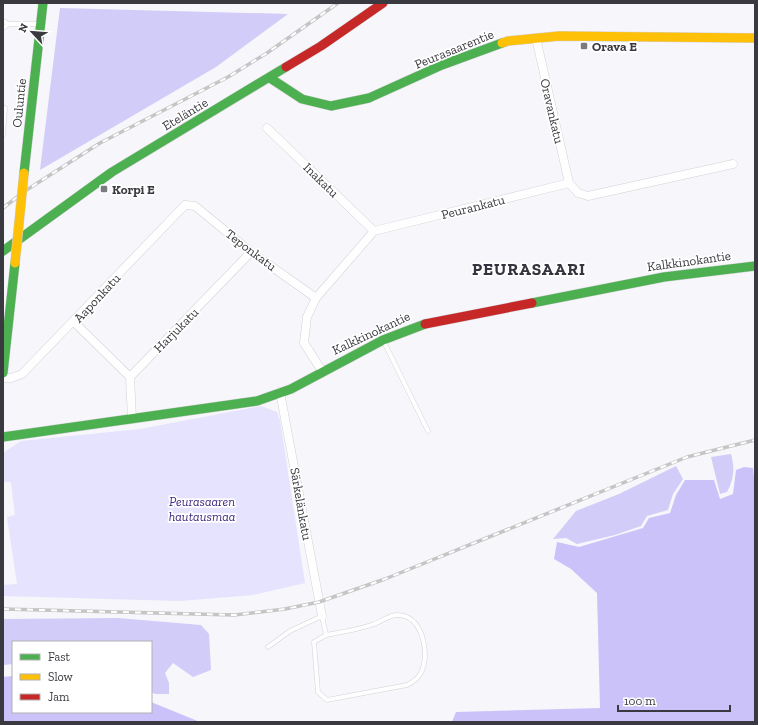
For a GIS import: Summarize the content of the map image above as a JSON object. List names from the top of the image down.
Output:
{
  "streets": {
    "street": [
      "Peurasaarentie",
      "Ouluntie",
      "Oravankatu",
      "Eteläntie",
      "Inakatu",
      "Peurankatu",
      "Teponkatu",
      "Kalkkinokantie",
      "Aaponkatu",
      "Harjukatu",
      "Särkelänkatu"
    ]
  },
  "crossings": [
    ["Peurasaarentie", "Oravankatu"],
    ["Peurasaarentie", "Eteläntie"],
    ["Oravankatu", "Peurankatu"],
    ["Inakatu", "Peurankatu"],
    ["Teponkatu", "Aaponkatu"],
    ["Teponkatu", "Harjukatu"],
    ["Kalkkinokantie", "Särkelänkatu"]
  ],
  "districts": ["PEURASAARI"],
  "parks": ["Peurasaaren hautausmaa"],
  "places": {
    "transit": ["Orava E", "Korpi E"]
  },
  "legend": ["Fast", "Slow", "Jam"],
  "scale_bar": "100 m",
  "north": "top left"
}
